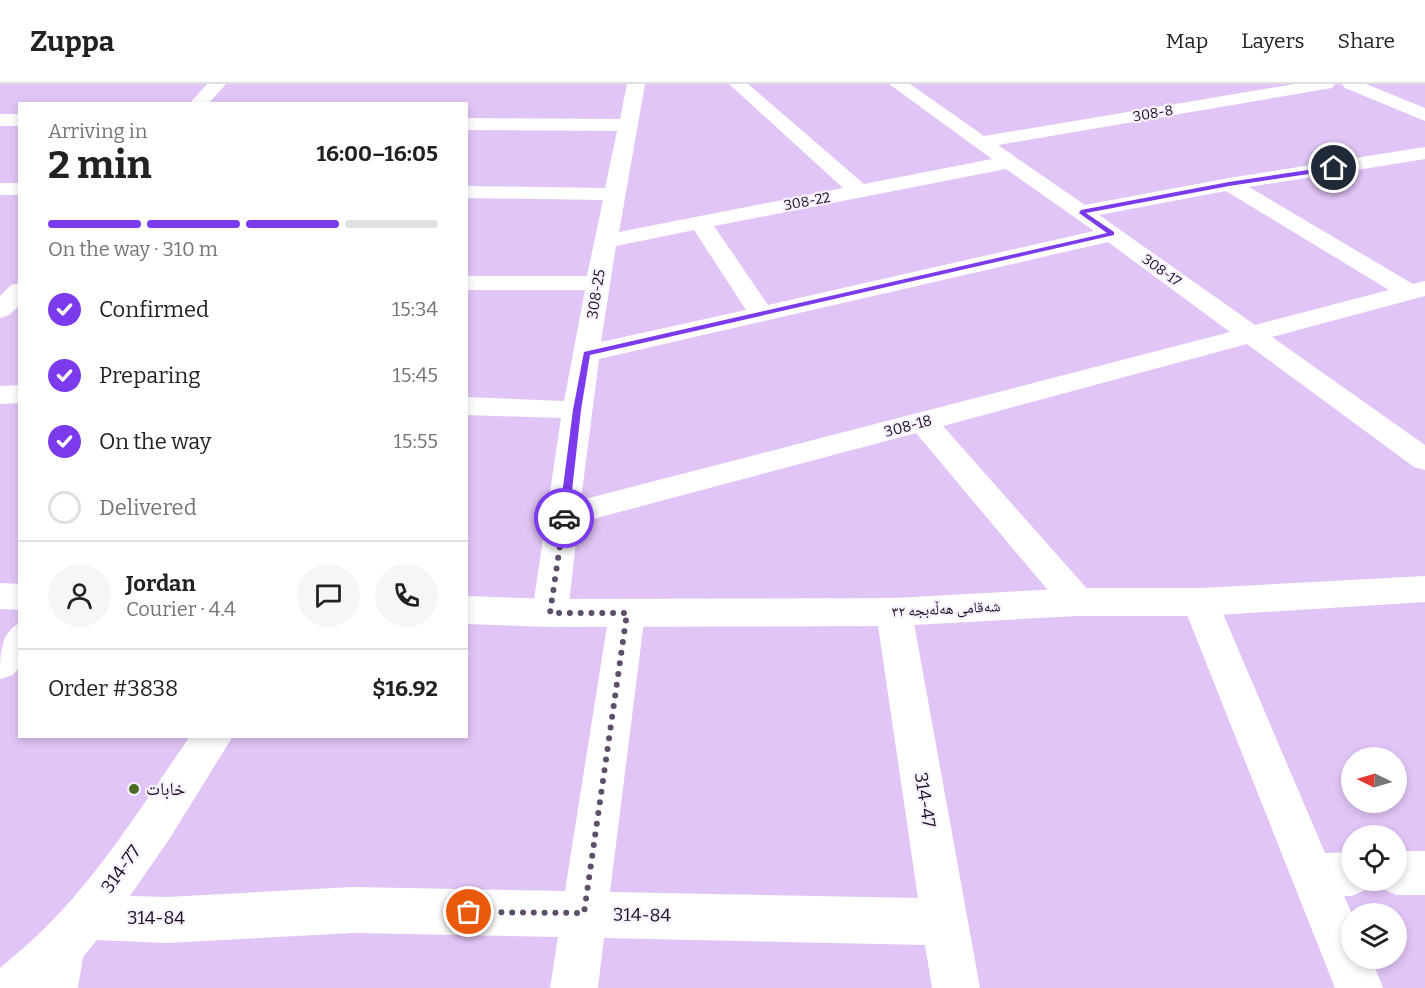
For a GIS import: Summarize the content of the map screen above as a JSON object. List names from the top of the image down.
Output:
{
  "streets": {
    "street": [
      "308-8",
      "308-22",
      "308-17",
      "308-25",
      "308-18",
      "شەقامی هەڵەبجە ٣٢",
      "314-47",
      "314-77",
      "314-84"
    ]
  },
  "crossings": [
    ["308-8", "308-17"],
    ["308-22", "308-17"],
    ["308-22", "308-25"],
    ["308-17", "308-18"],
    ["308-25", "308-18"],
    ["308-25", "شەقامی هەڵەبجە ٣٢"],
    ["شەقامی هەڵەبجە ٣٢", "314-47"],
    ["314-47", "314-84"],
    ["314-77", "314-84"]
  ],
  "places": ["خابات"],
  "north": "left",
  "page": {
    "header": "Zuppa",
    "nav": ["Map", "Layers", "Share"],
    "heading": ["2 min", "Arriving in", "16:00–16:05"],
    "panel": [
      "Jordan",
      "Courier · 4.4",
      "Order #3838",
      "$16.92"
    ],
    "bar": "On the way · 310 m",
    "list": [
      ["Confirmed", "15:34"],
      ["Preparing", "15:45"],
      ["On the way", "15:55"],
      "Delivered"
    ]
  }
}
